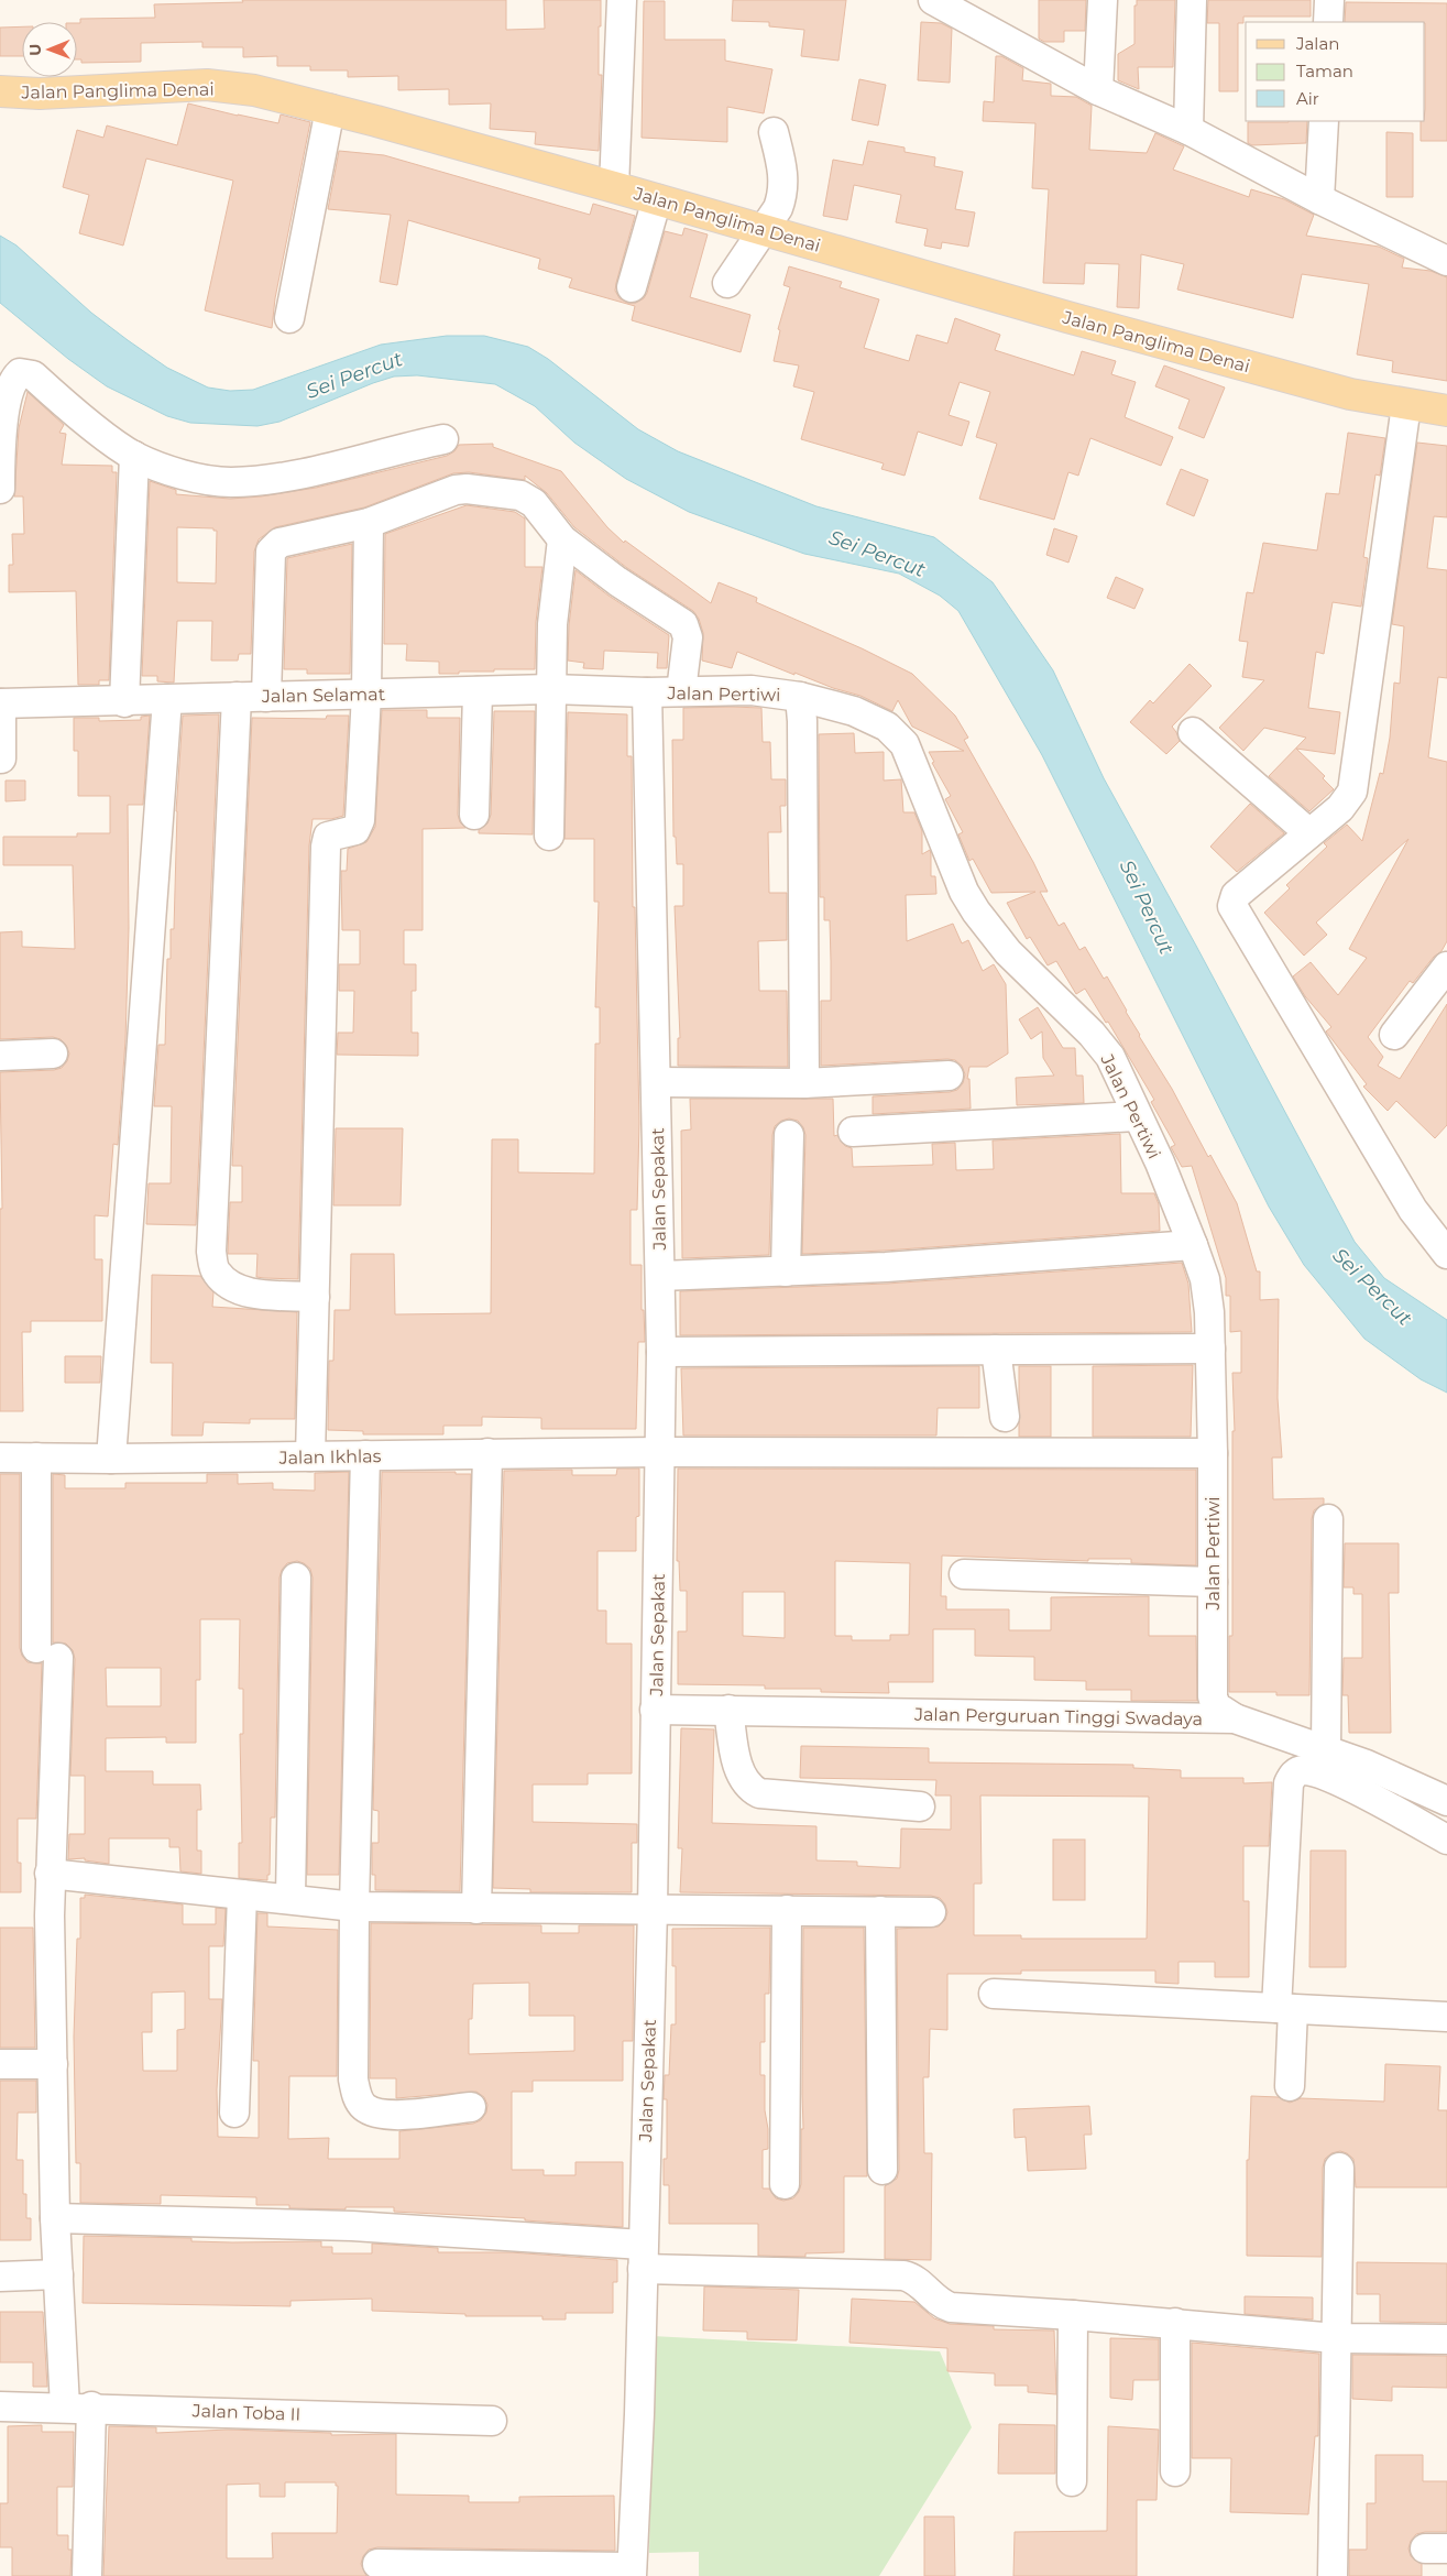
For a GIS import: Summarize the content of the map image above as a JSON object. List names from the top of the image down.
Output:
{
  "streets": {
    "main road": ["Jalan Panglima Denai"],
    "street": [
      "Jalan Pertiwi",
      "Jalan Selamat",
      "Jalan Sepakat",
      "Jalan Ikhlas",
      "Jalan Perguruan Tinggi Swadaya",
      "Jalan Toba II"
    ]
  },
  "crossings": [
    ["Jalan Pertiwi", "Jalan Selamat"],
    ["Jalan Pertiwi", "Jalan Sepakat"],
    ["Jalan Pertiwi", "Jalan Ikhlas"],
    ["Jalan Pertiwi", "Jalan Perguruan Tinggi Swadaya"],
    ["Jalan Selamat", "Jalan Sepakat"],
    ["Jalan Sepakat", "Jalan Ikhlas"],
    ["Jalan Sepakat", "Jalan Perguruan Tinggi Swadaya"]
  ],
  "water": ["Sei Percut"],
  "legend": ["Jalan", "Taman", "Air"],
  "north": "left"
}
